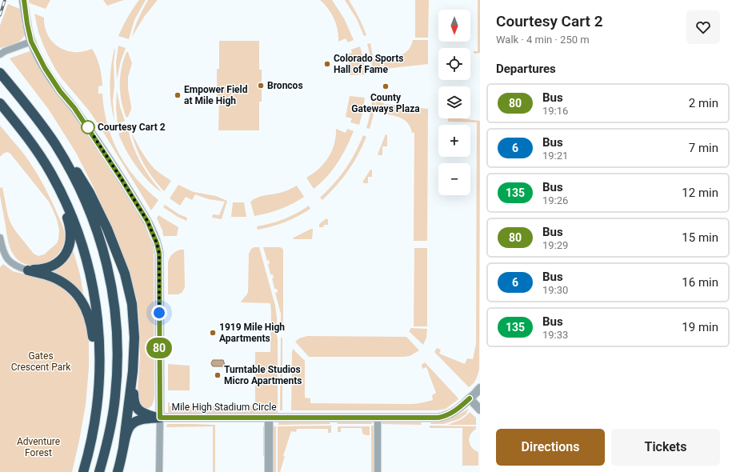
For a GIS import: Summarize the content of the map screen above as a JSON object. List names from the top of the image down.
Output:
{
  "streets": {
    "street": ["Mile High Stadium Circle"]
  },
  "parks": ["Gates Crescent Park", "Adventure Forest"],
  "places": [
    "Colorado Sports Hall of Fame",
    "Broncos",
    "County Gateways Plaza",
    "Empower Field at Mile High",
    "Courtesy Cart 2",
    "1919 Mile High Apartments",
    "Turntable Studios Micro Apartments"
  ],
  "lines": ["bus line 80"],
  "north": "bottom",
  "page": {
    "on_map": "80",
    "heading": [
      ["Courtesy Cart 2", "Walk · 4 min · 250 m"],
      "Departures"
    ],
    "map_buttons": ["+", "−"],
    "list": [
      {
        "mark": "80",
        "name": "Bus",
        "note": "19:16",
        "value": "2 min"
      },
      {
        "mark": "6",
        "name": "Bus",
        "note": "19:21",
        "value": "7 min"
      },
      {
        "mark": "135",
        "name": "Bus",
        "note": "19:26",
        "value": "12 min"
      },
      {
        "mark": "80",
        "name": "Bus",
        "note": "19:29",
        "value": "15 min"
      },
      {
        "mark": "6",
        "name": "Bus",
        "note": "19:30",
        "value": "16 min"
      },
      {
        "mark": "135",
        "name": "Bus",
        "note": "19:33",
        "value": "19 min"
      }
    ],
    "buttons": ["Directions", "Tickets"]
  }
}
